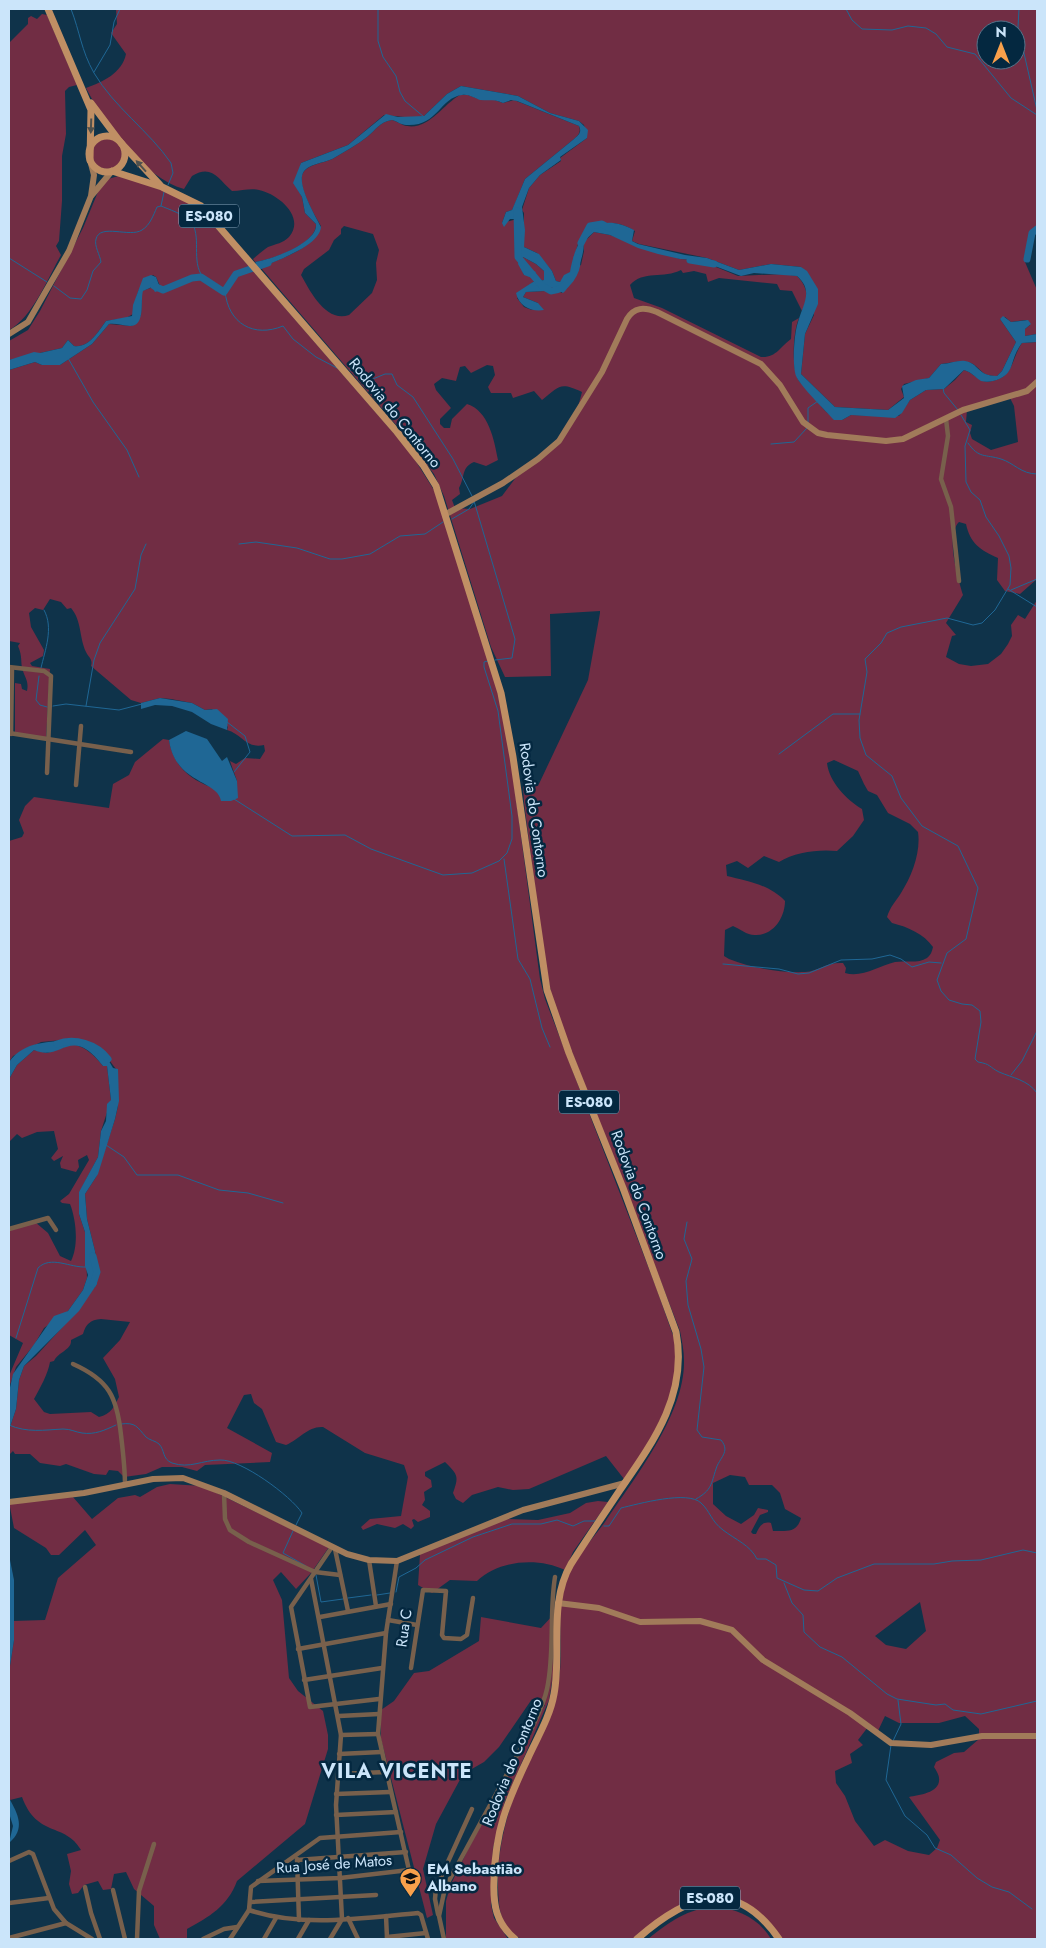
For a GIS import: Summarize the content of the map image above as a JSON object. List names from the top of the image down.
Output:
{
  "streets": {
    "main road": ["ES-080", "Rodovia do Contorno"],
    "street": ["Rua C", "Rua José de Matos"]
  },
  "crossings": [
    ["ES-080", "Rodovia do Contorno"]
  ],
  "districts": ["VILA VICENTE"],
  "places": {
    "school or university": ["EM Sebastião Albano"]
  },
  "north": "top"
}
